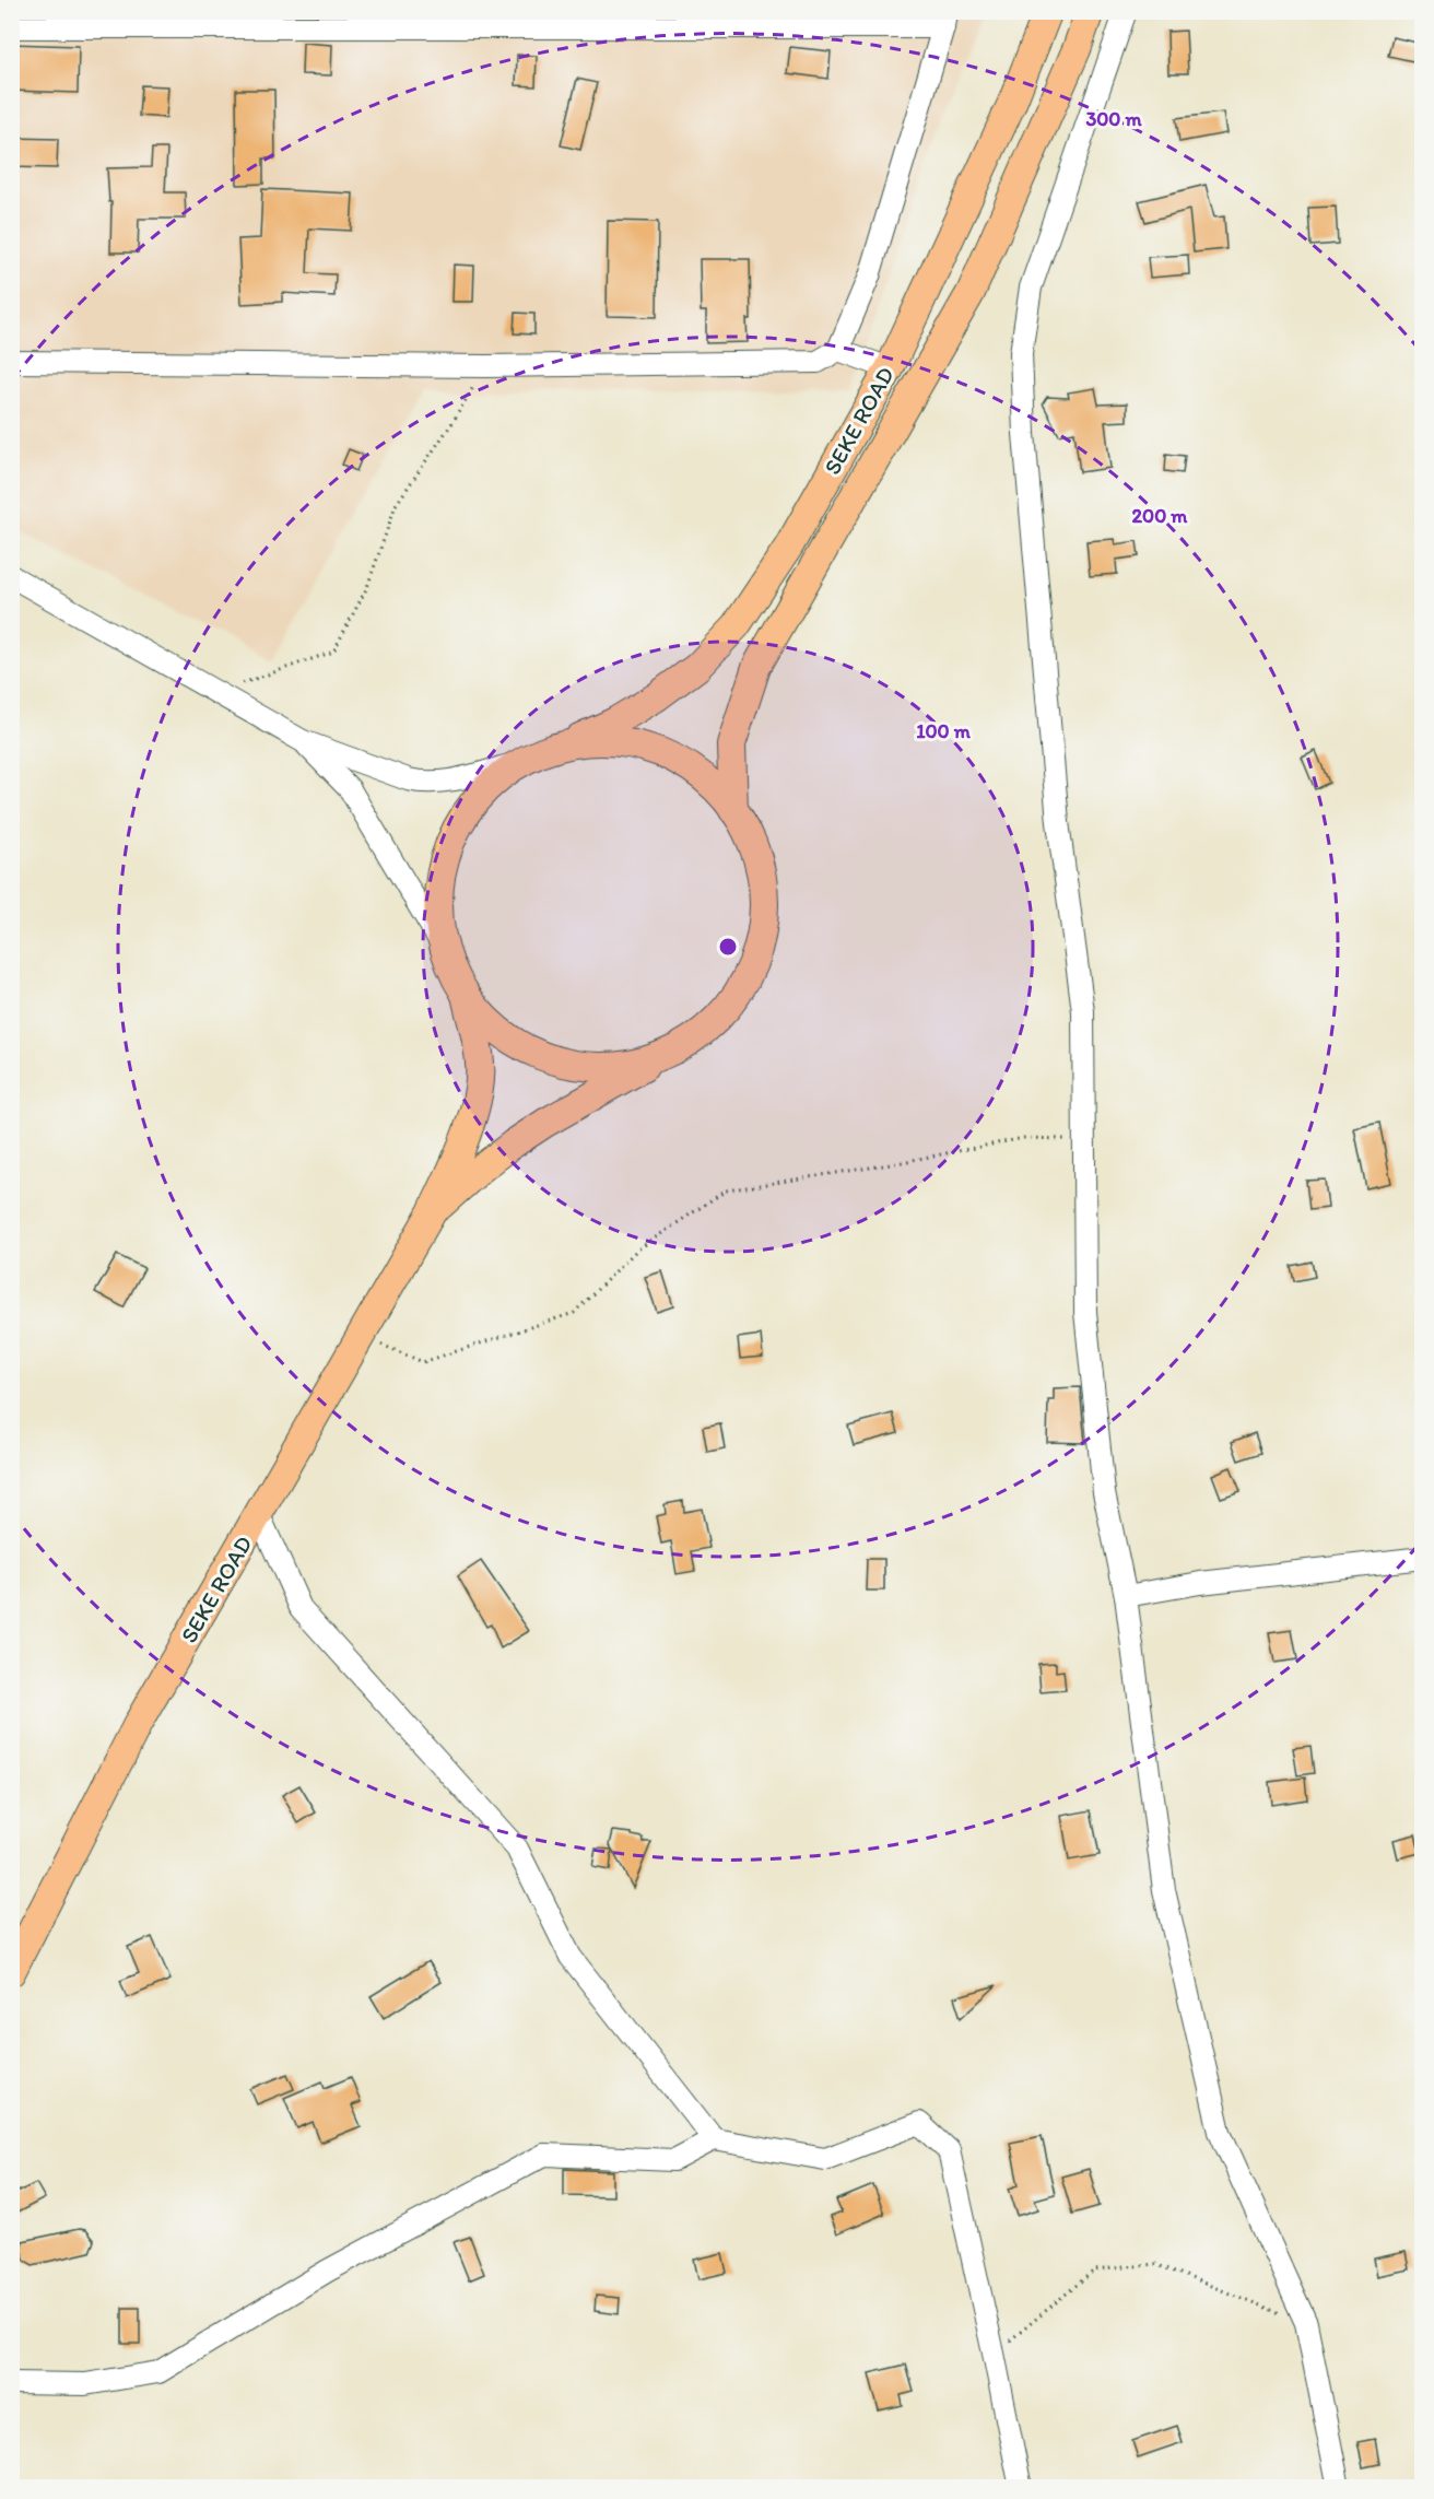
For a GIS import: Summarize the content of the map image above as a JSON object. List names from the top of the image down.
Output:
{
  "streets": {
    "main road": ["SEKE ROAD"]
  },
  "rings": ["300 m", "200 m", "100 m"]
}
